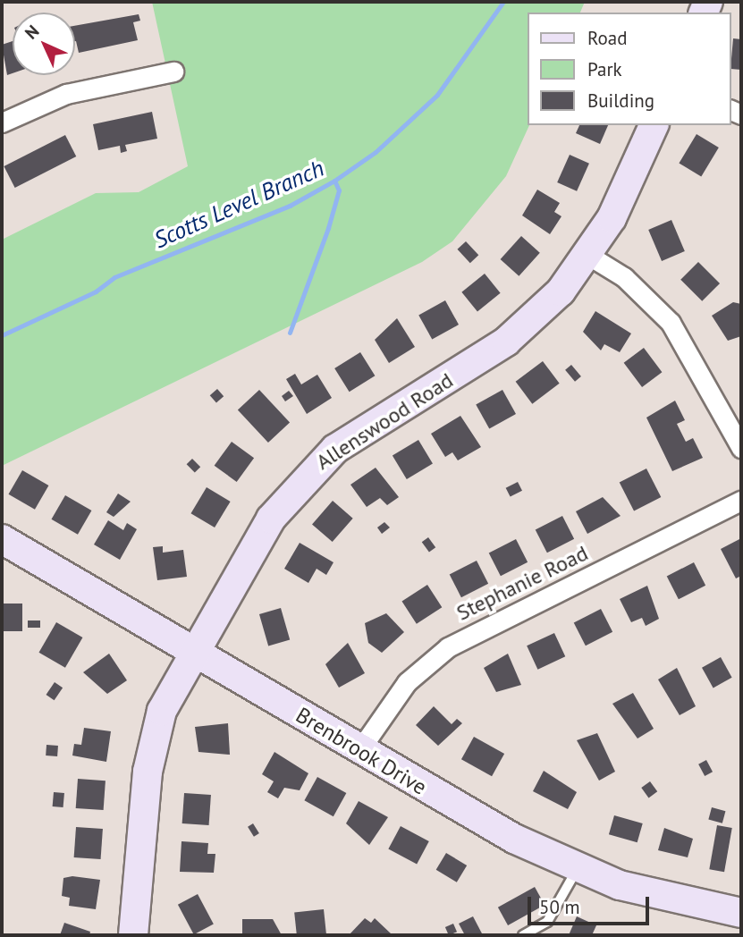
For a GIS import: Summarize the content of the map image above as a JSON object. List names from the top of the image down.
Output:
{
  "streets": {
    "street": ["Allenswood Road", "Stephanie Road", "Brenbrook Drive"]
  },
  "crossings": [
    ["Allenswood Road", "Brenbrook Drive"],
    ["Stephanie Road", "Brenbrook Drive"]
  ],
  "water": ["Scotts Level Branch"],
  "legend": ["Road", "Park", "Building"],
  "scale_bar": "50 m",
  "north": "top left"
}
